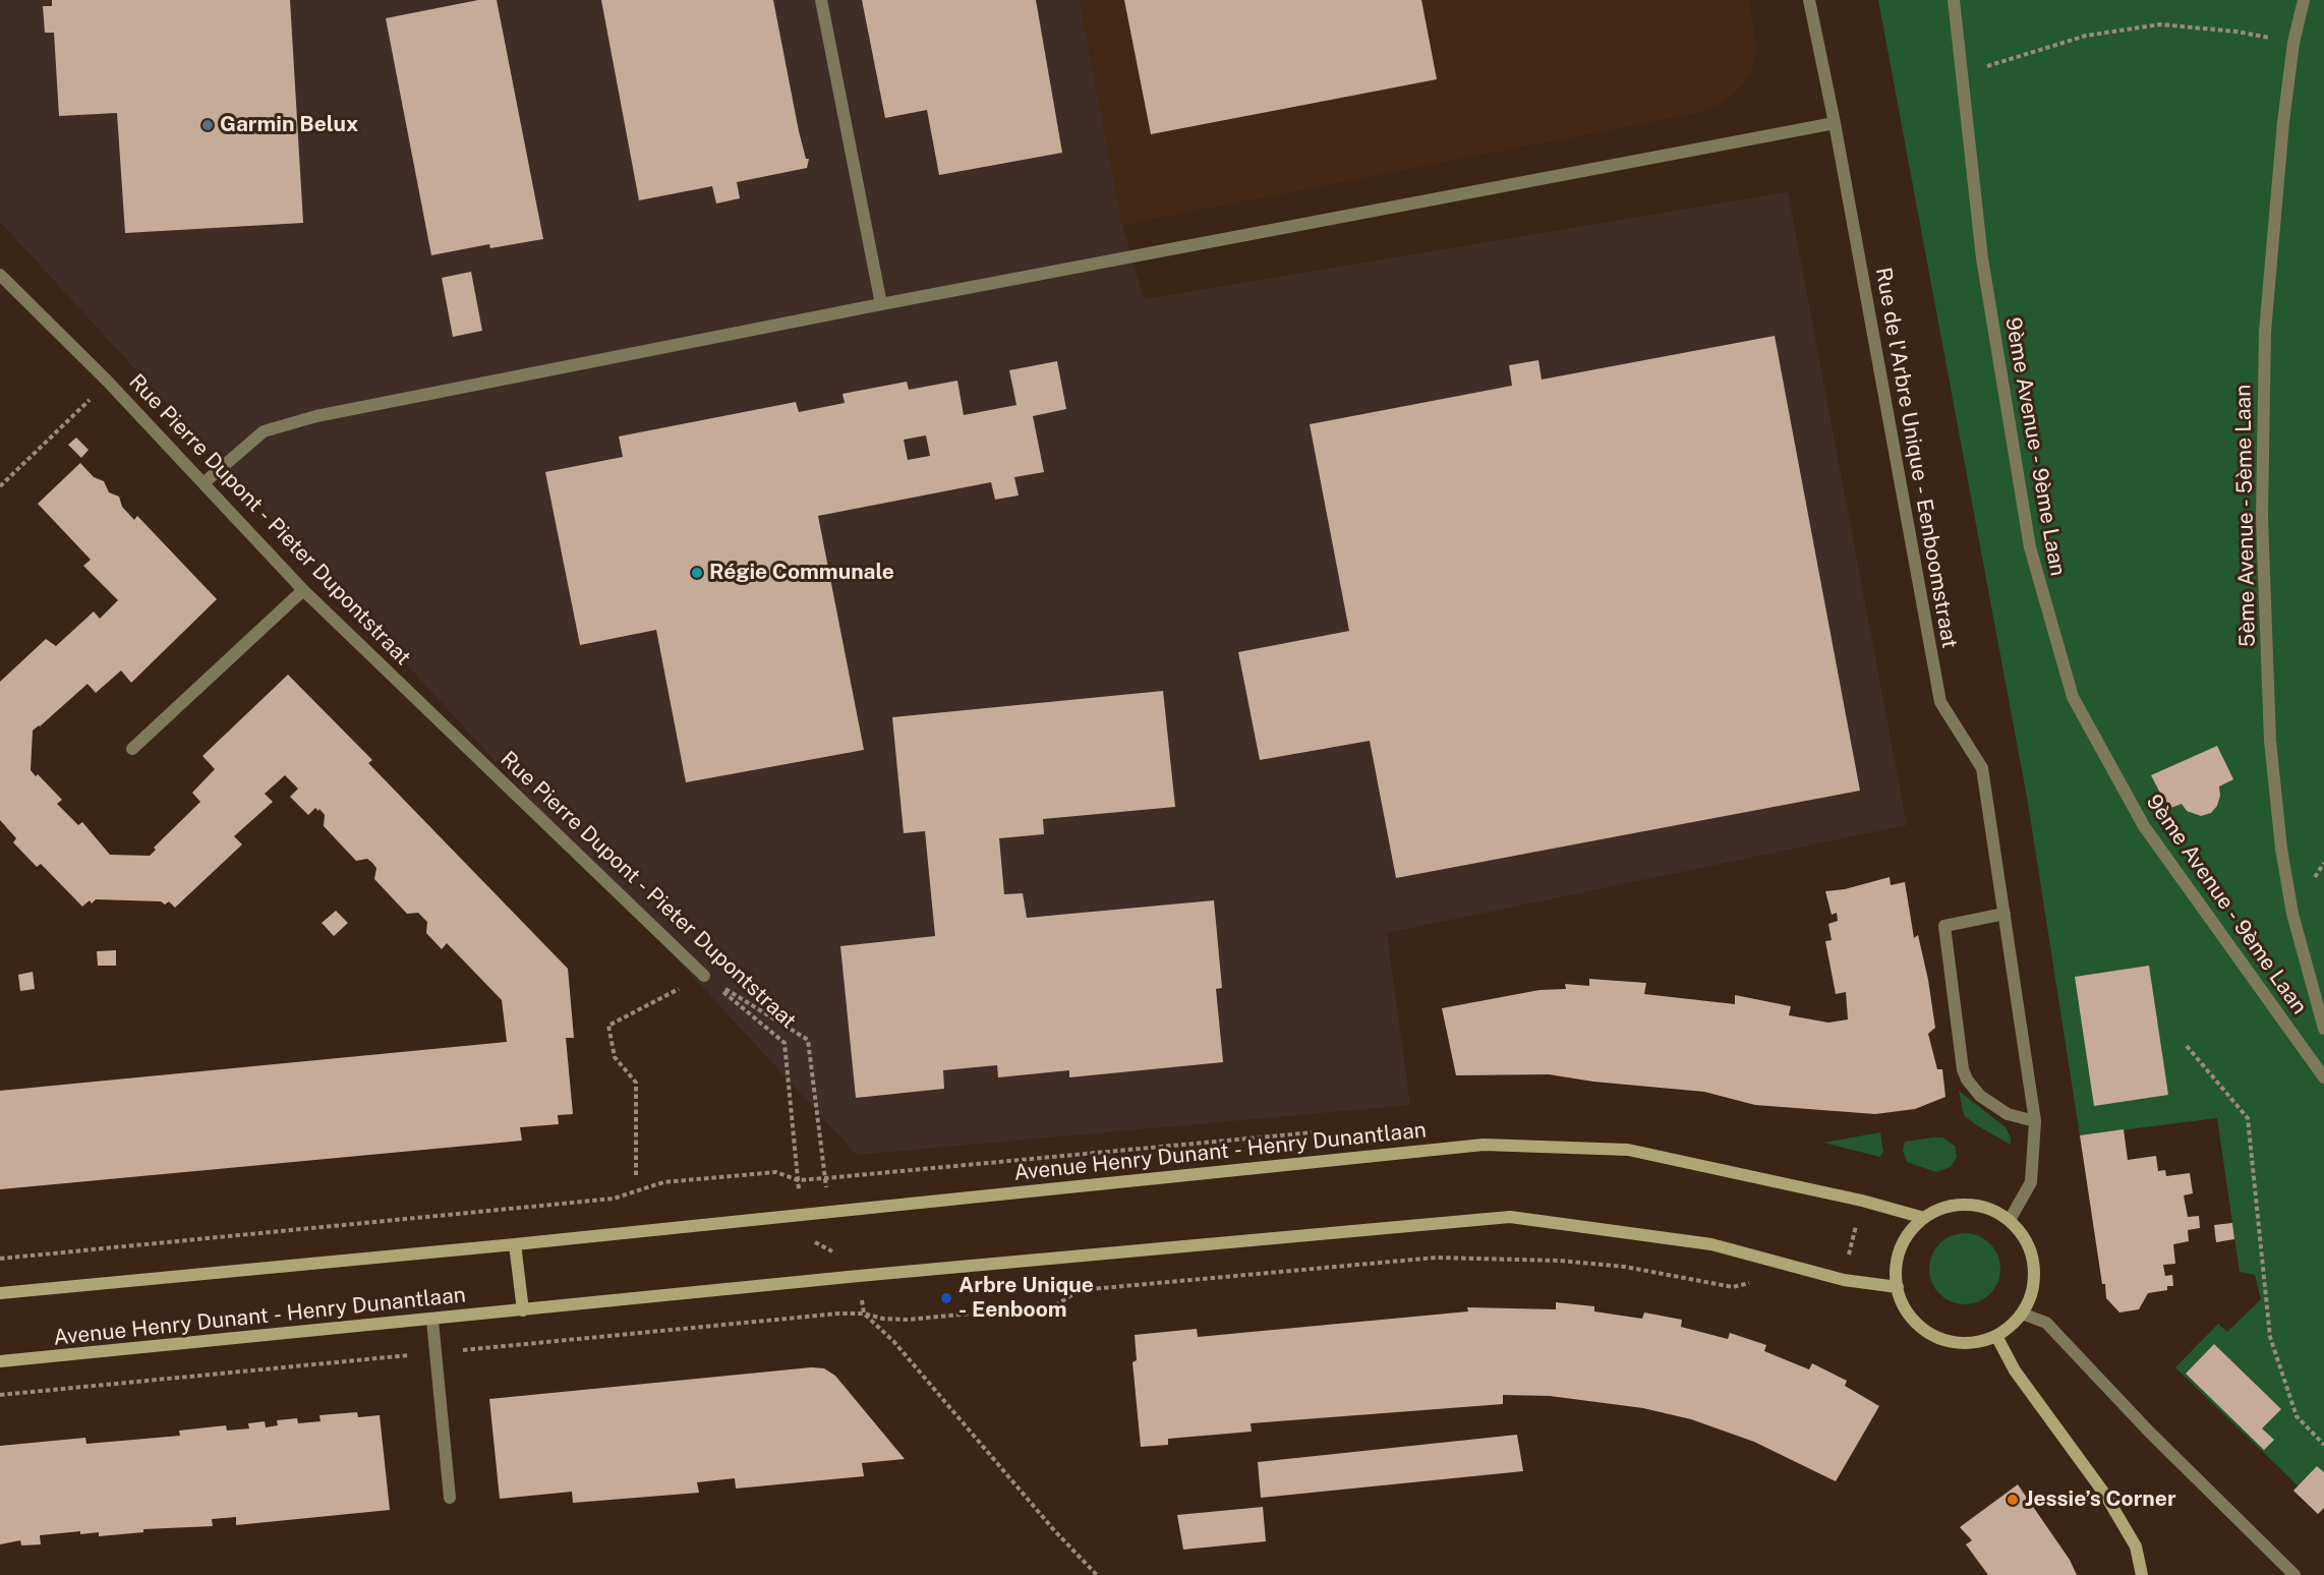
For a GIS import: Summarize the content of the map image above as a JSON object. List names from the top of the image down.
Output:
{
  "streets": {
    "street": [
      "9ème Avenue - 9ème Laan",
      "Rue de l'Arbre Unique - Eenboomstraat",
      "5ème Avenue - 5ème Laan",
      "Rue Pierre Dupont - Pieter Dupontstraat",
      "Avenue Henry Dunant - Henry Dunantlaan"
    ]
  },
  "crossings": [
    ["Rue de l'Arbre Unique - Eenboomstraat", "Avenue Henry Dunant - Henry Dunantlaan"],
    ["Rue Pierre Dupont - Pieter Dupontstraat", "Avenue Henry Dunant - Henry Dunantlaan"]
  ],
  "places": [
    "Garmin Belux",
    "Régie Communale",
    "Arbre Unique - Eenboom",
    "Jessie’s Corner"
  ]
}
